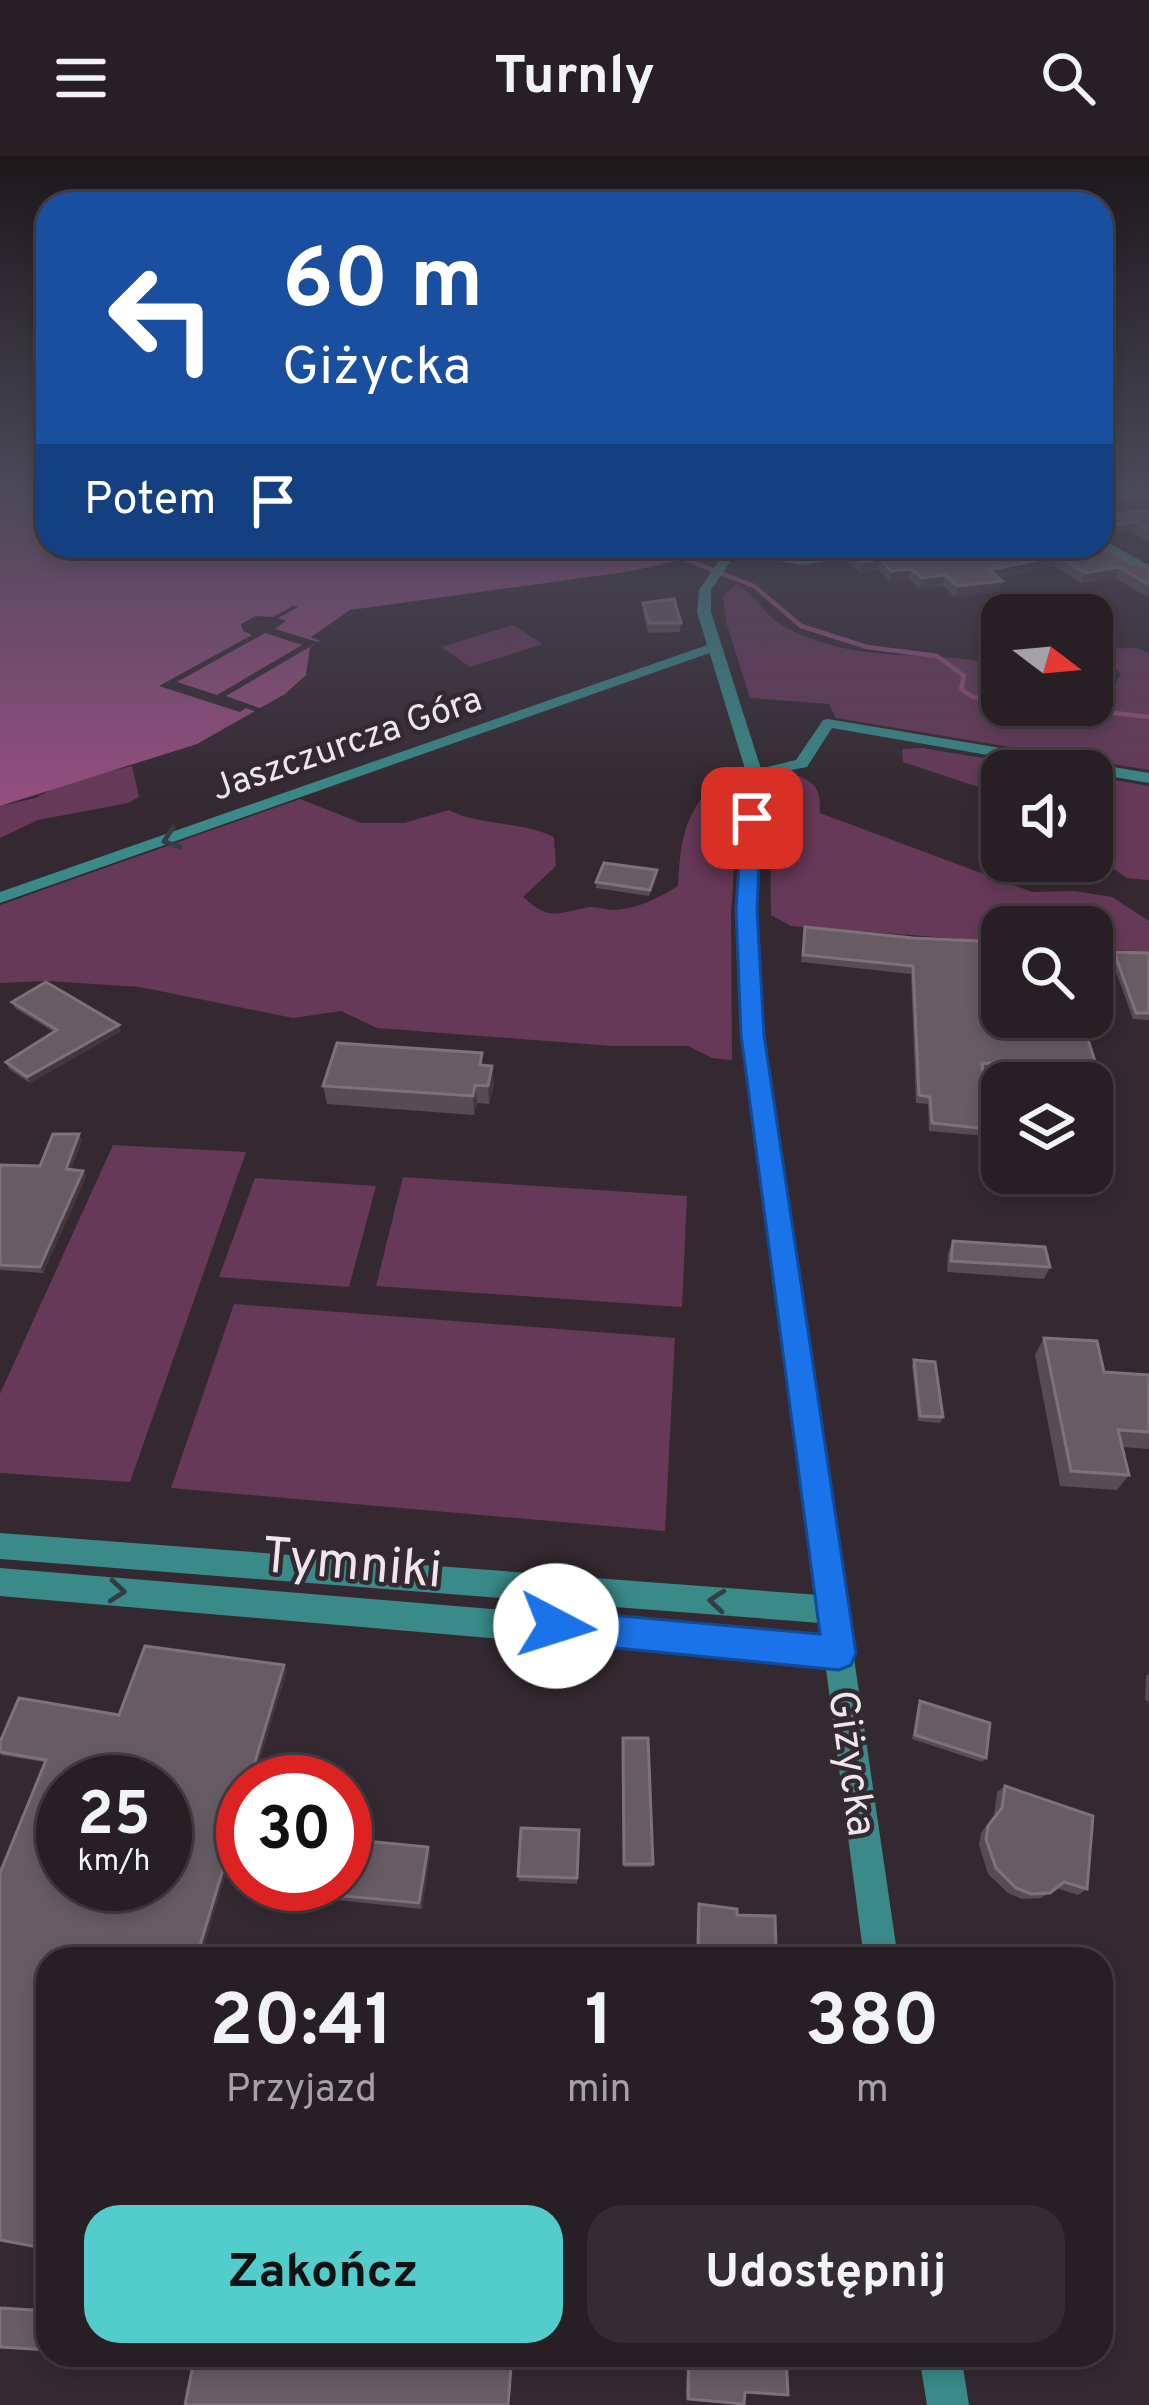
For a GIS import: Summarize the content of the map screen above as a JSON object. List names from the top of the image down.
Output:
{
  "streets": {
    "street": ["Jaszczurcza Góra", "Tymniki", "Giżycka"]
  },
  "crossings": [
    ["Jaszczurcza Góra", "Giżycka"],
    ["Tymniki", "Giżycka"]
  ],
  "one_way": ["Jaszczurcza Góra"],
  "north": "right",
  "page": {
    "header": "Turnly",
    "turn": ["60 m", "Giżycka"],
    "then": "Potem",
    "speed": "25 km/h",
    "limit": "30",
    "eta": [
      "20:41",
      "Przyjazd",
      "1",
      "min",
      "380",
      "m"
    ],
    "buttons": ["Zakończ", "Udostępnij"]
  }
}
